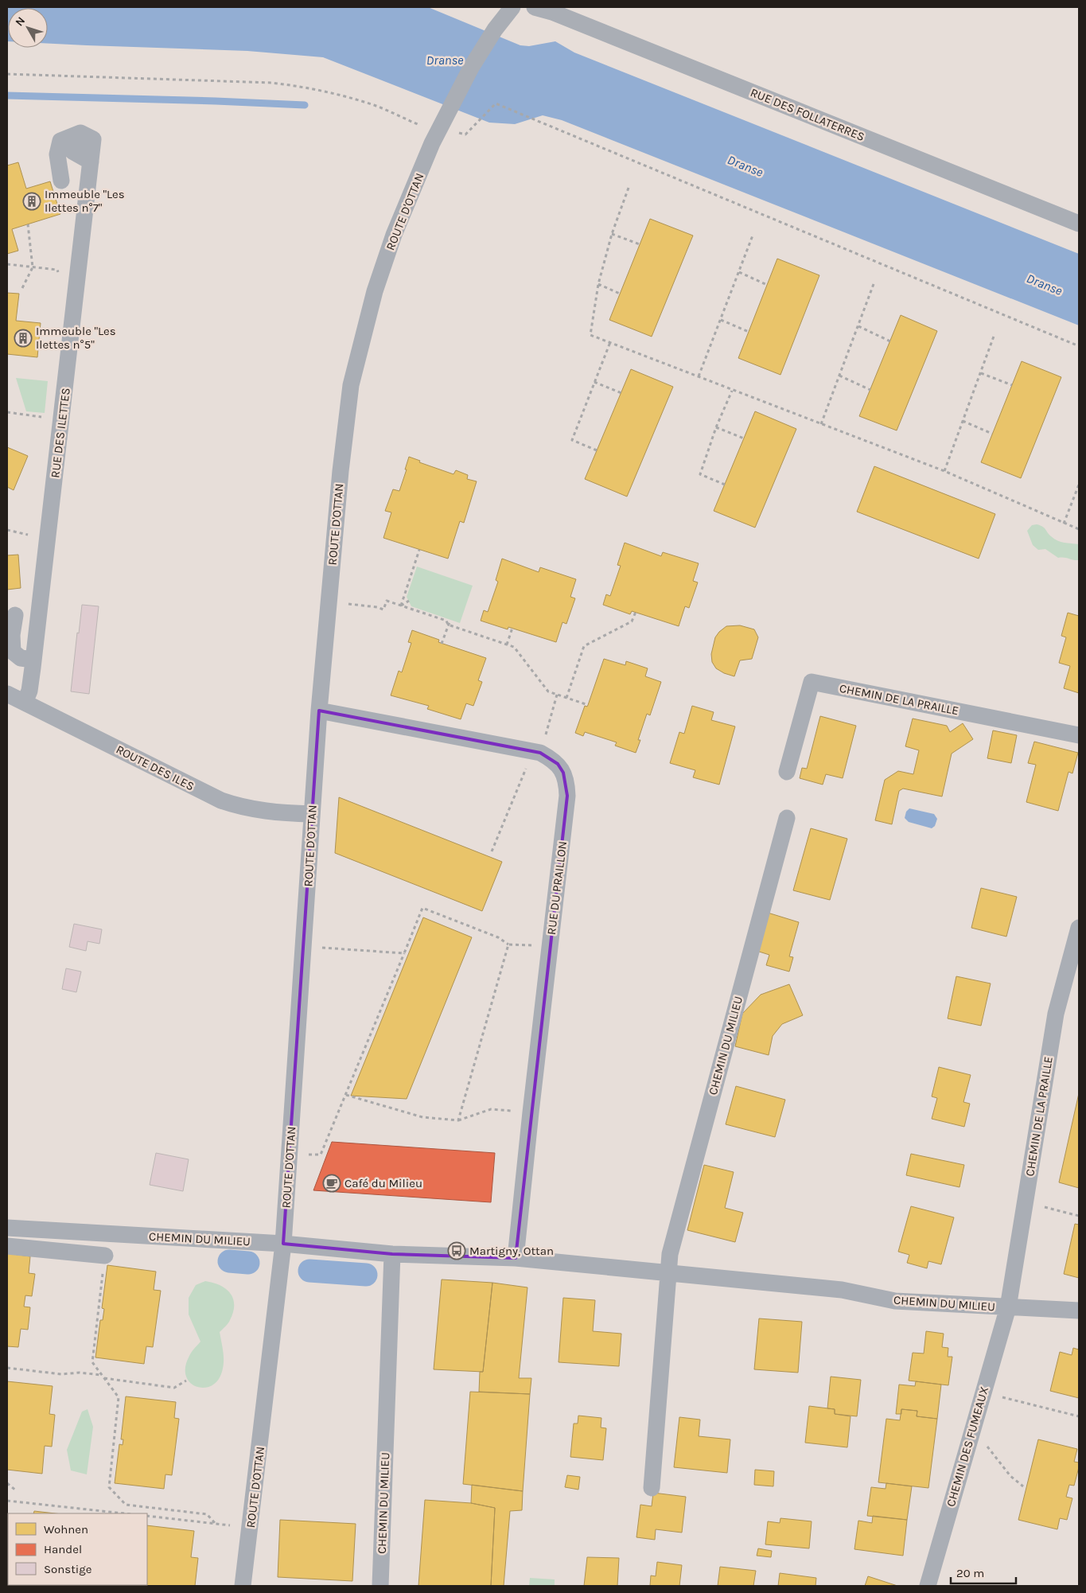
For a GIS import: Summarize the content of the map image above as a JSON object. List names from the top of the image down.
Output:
{
  "streets": {
    "street": [
      "RUE DES FOLLATERRES",
      "ROUTE D'OTTAN",
      "RUE DES ILETTES",
      "CHEMIN DE LA PRAILLE",
      "ROUTE DES ILES",
      "RUE DU PRAILLON",
      "CHEMIN DU MILIEU",
      "CHEMIN DES FUMEAUX"
    ]
  },
  "crossings": [
    ["ROUTE D'OTTAN", "ROUTE DES ILES"],
    ["ROUTE D'OTTAN", "RUE DU PRAILLON"],
    ["ROUTE D'OTTAN", "CHEMIN DU MILIEU"],
    ["RUE DES ILETTES", "ROUTE DES ILES"],
    ["CHEMIN DE LA PRAILLE", "CHEMIN DU MILIEU"],
    ["CHEMIN DE LA PRAILLE", "CHEMIN DES FUMEAUX"],
    ["RUE DU PRAILLON", "CHEMIN DU MILIEU"],
    ["CHEMIN DU MILIEU", "CHEMIN DES FUMEAUX"]
  ],
  "water": ["Dranse"],
  "places": {
    "building": ["Immeuble \"Les Ilettes n°7\"", "Immeuble \"Les Ilettes n°5\""],
    "cafe": ["Café du Milieu"],
    "bus stop": ["Martigny, Ottan"]
  },
  "legend": ["Wohnen", "Handel", "Sonstige"],
  "scale_bar": "20 m",
  "north": "top left"
}
